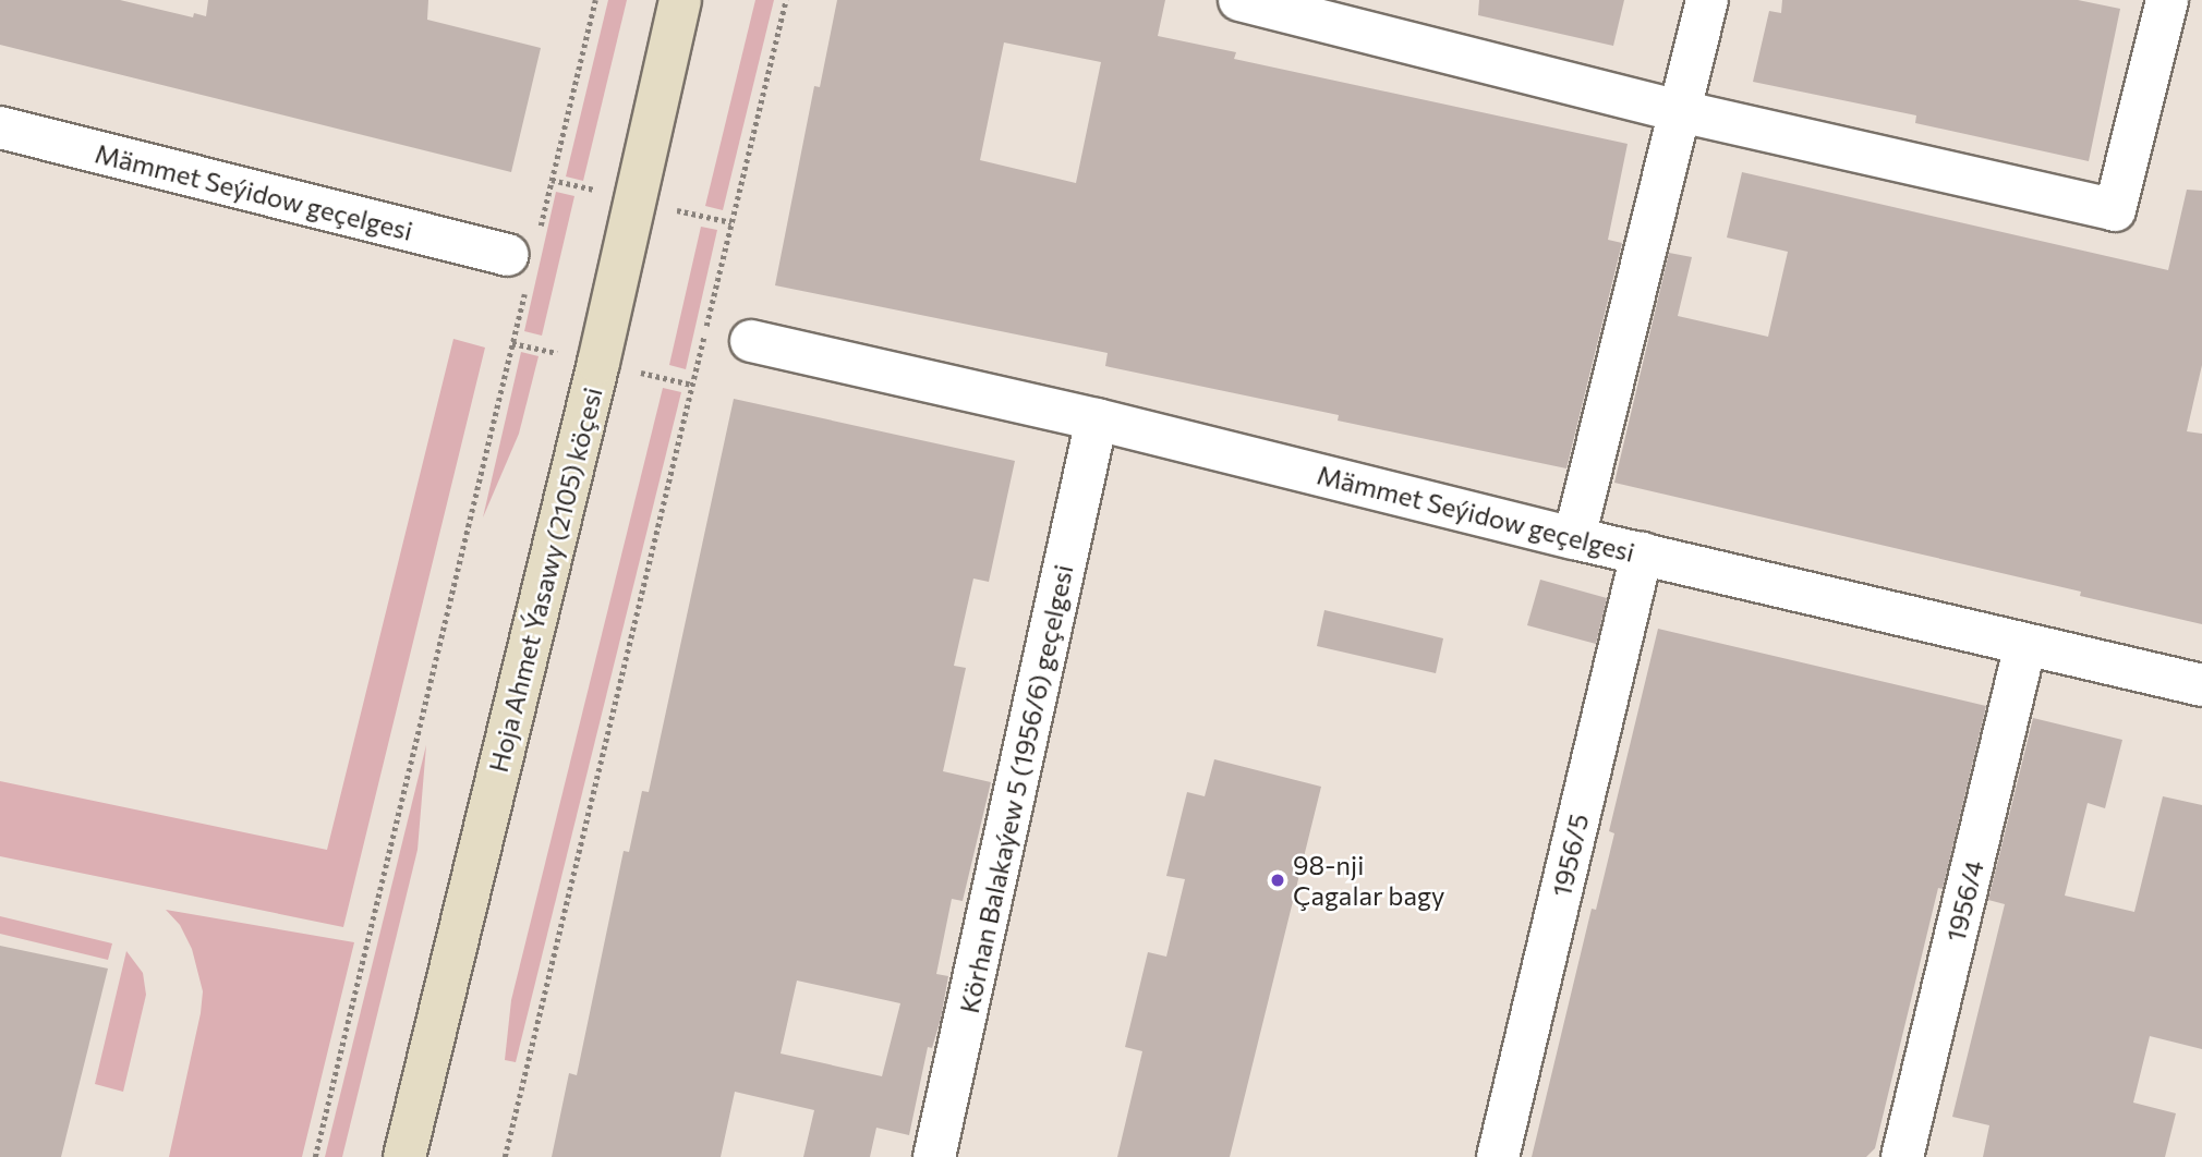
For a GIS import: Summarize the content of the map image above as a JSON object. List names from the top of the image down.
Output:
{
  "streets": {
    "street": [
      "Mämmet Seýidow geçelgesi",
      "Hoja Ahmet Ýasawy (2105) köçesi",
      "Körhan Balakaýew 5 (1956/6) geçelgesi",
      "1956/5",
      "1956/4"
    ]
  },
  "crossings": [
    ["Mämmet Seýidow geçelgesi", "Körhan Balakaýew 5 (1956/6) geçelgesi"],
    ["Mämmet Seýidow geçelgesi", "1956/5"],
    ["Mämmet Seýidow geçelgesi", "1956/4"]
  ],
  "places": ["98-nji Çagalar bagy"]
}
